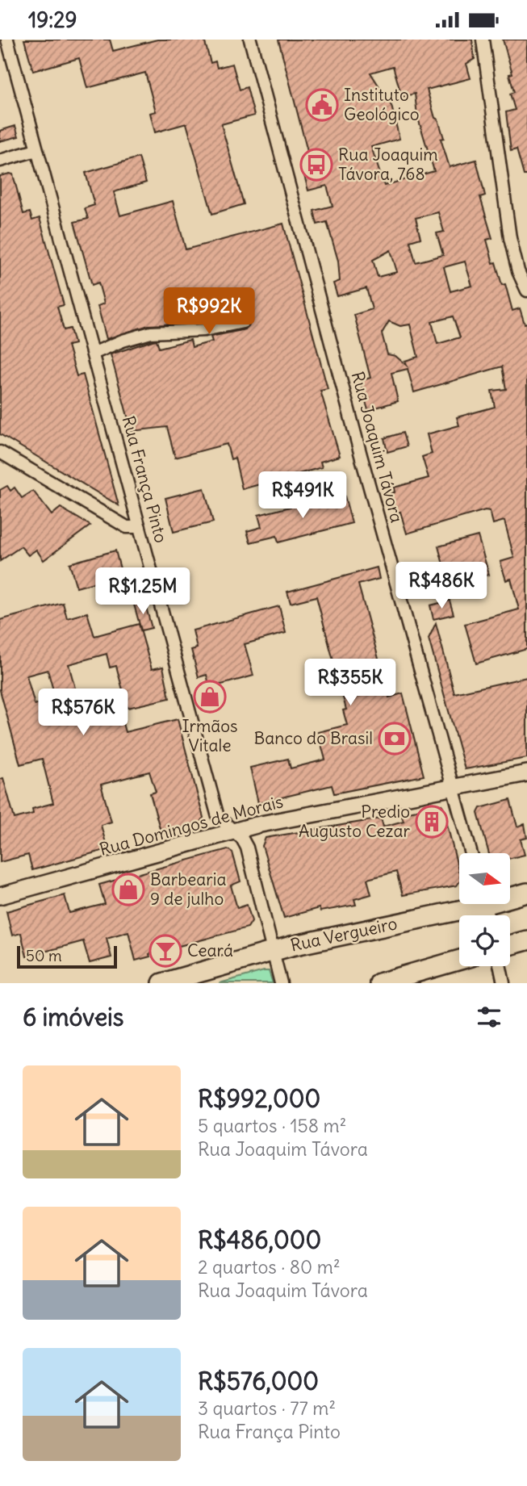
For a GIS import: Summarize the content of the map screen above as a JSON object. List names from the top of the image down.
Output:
{
  "streets": {
    "main road": ["Rua Vergueiro"],
    "street": ["Rua Joaquim Távora", "Rua França Pinto", "Rua Domingos de Morais"]
  },
  "crossings": [
    ["Rua Joaquim Távora", "Rua Domingos de Morais"],
    ["Rua França Pinto", "Rua Domingos de Morais"],
    ["Rua França Pinto", "Rua Vergueiro"]
  ],
  "places": {
    "public building": ["Instituto Geológico"],
    "bus stop": ["Rua Joaquim Távora, 768"],
    "shop": ["Irmãos Vitale", "Barbearia 9 de julho"],
    "bank": ["Banco do Brasil"],
    "building": ["Predio Augusto Cezar"],
    "bar": ["Ceará"]
  },
  "scale_bar": "50 m",
  "north": "right",
  "page": {
    "status": "19:29",
    "price": [
      "R$992K",
      "R$491K",
      "R$486K",
      "R$1.25M",
      "R$355K",
      "R$576K"
    ],
    "scale": "50 m",
    "heading": "6 imóveis",
    "list": [
      {
        "name": "R$992,000",
        "note": "5 quartos · 158 m² · Rua Joaquim Távora"
      },
      {
        "name": "R$486,000",
        "note": "2 quartos · 80 m² · Rua Joaquim Távora"
      },
      {
        "name": "R$576,000",
        "note": "3 quartos · 77 m² · Rua França Pinto"
      }
    ]
  }
}
